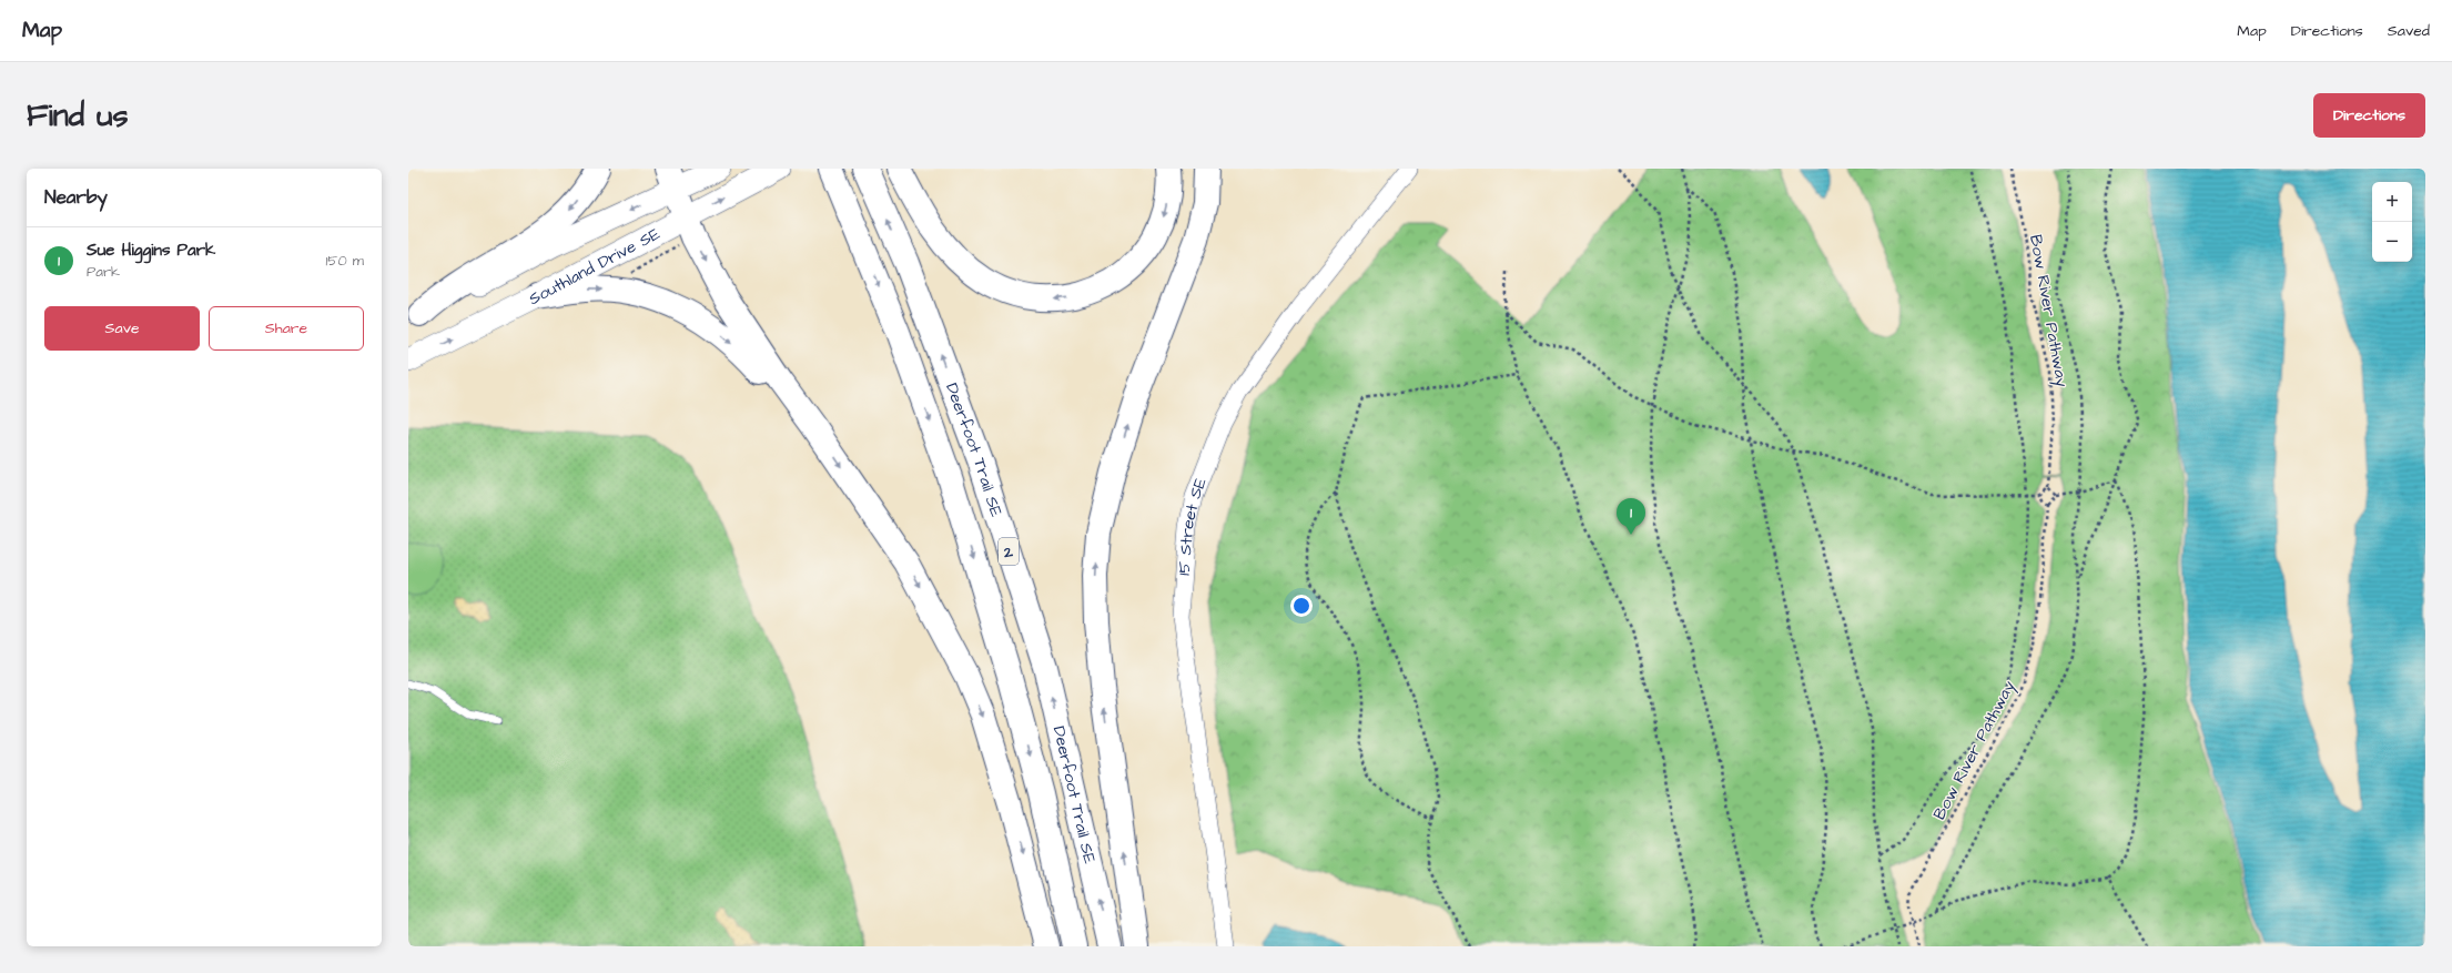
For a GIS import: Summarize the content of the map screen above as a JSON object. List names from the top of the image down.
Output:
{
  "streets": {
    "highway": ["Deerfoot Trail SE", "2"],
    "main road": ["Southland Drive SE"],
    "street": ["15 Street SE"],
    "path": ["Bow River Pathway"]
  },
  "page": {
    "header": "Map",
    "nav": ["Map", "Directions", "Saved"],
    "buttons": [
      "Directions",
      ["Save", "Share"]
    ],
    "title": "Find us",
    "heading": "Nearby",
    "map_buttons": ["+", "−"],
    "list": [
      {
        "mark": "1",
        "name": "Sue Higgins Park",
        "note": "Park",
        "value": "150 m"
      }
    ],
    "pins": "1"
  }
}
